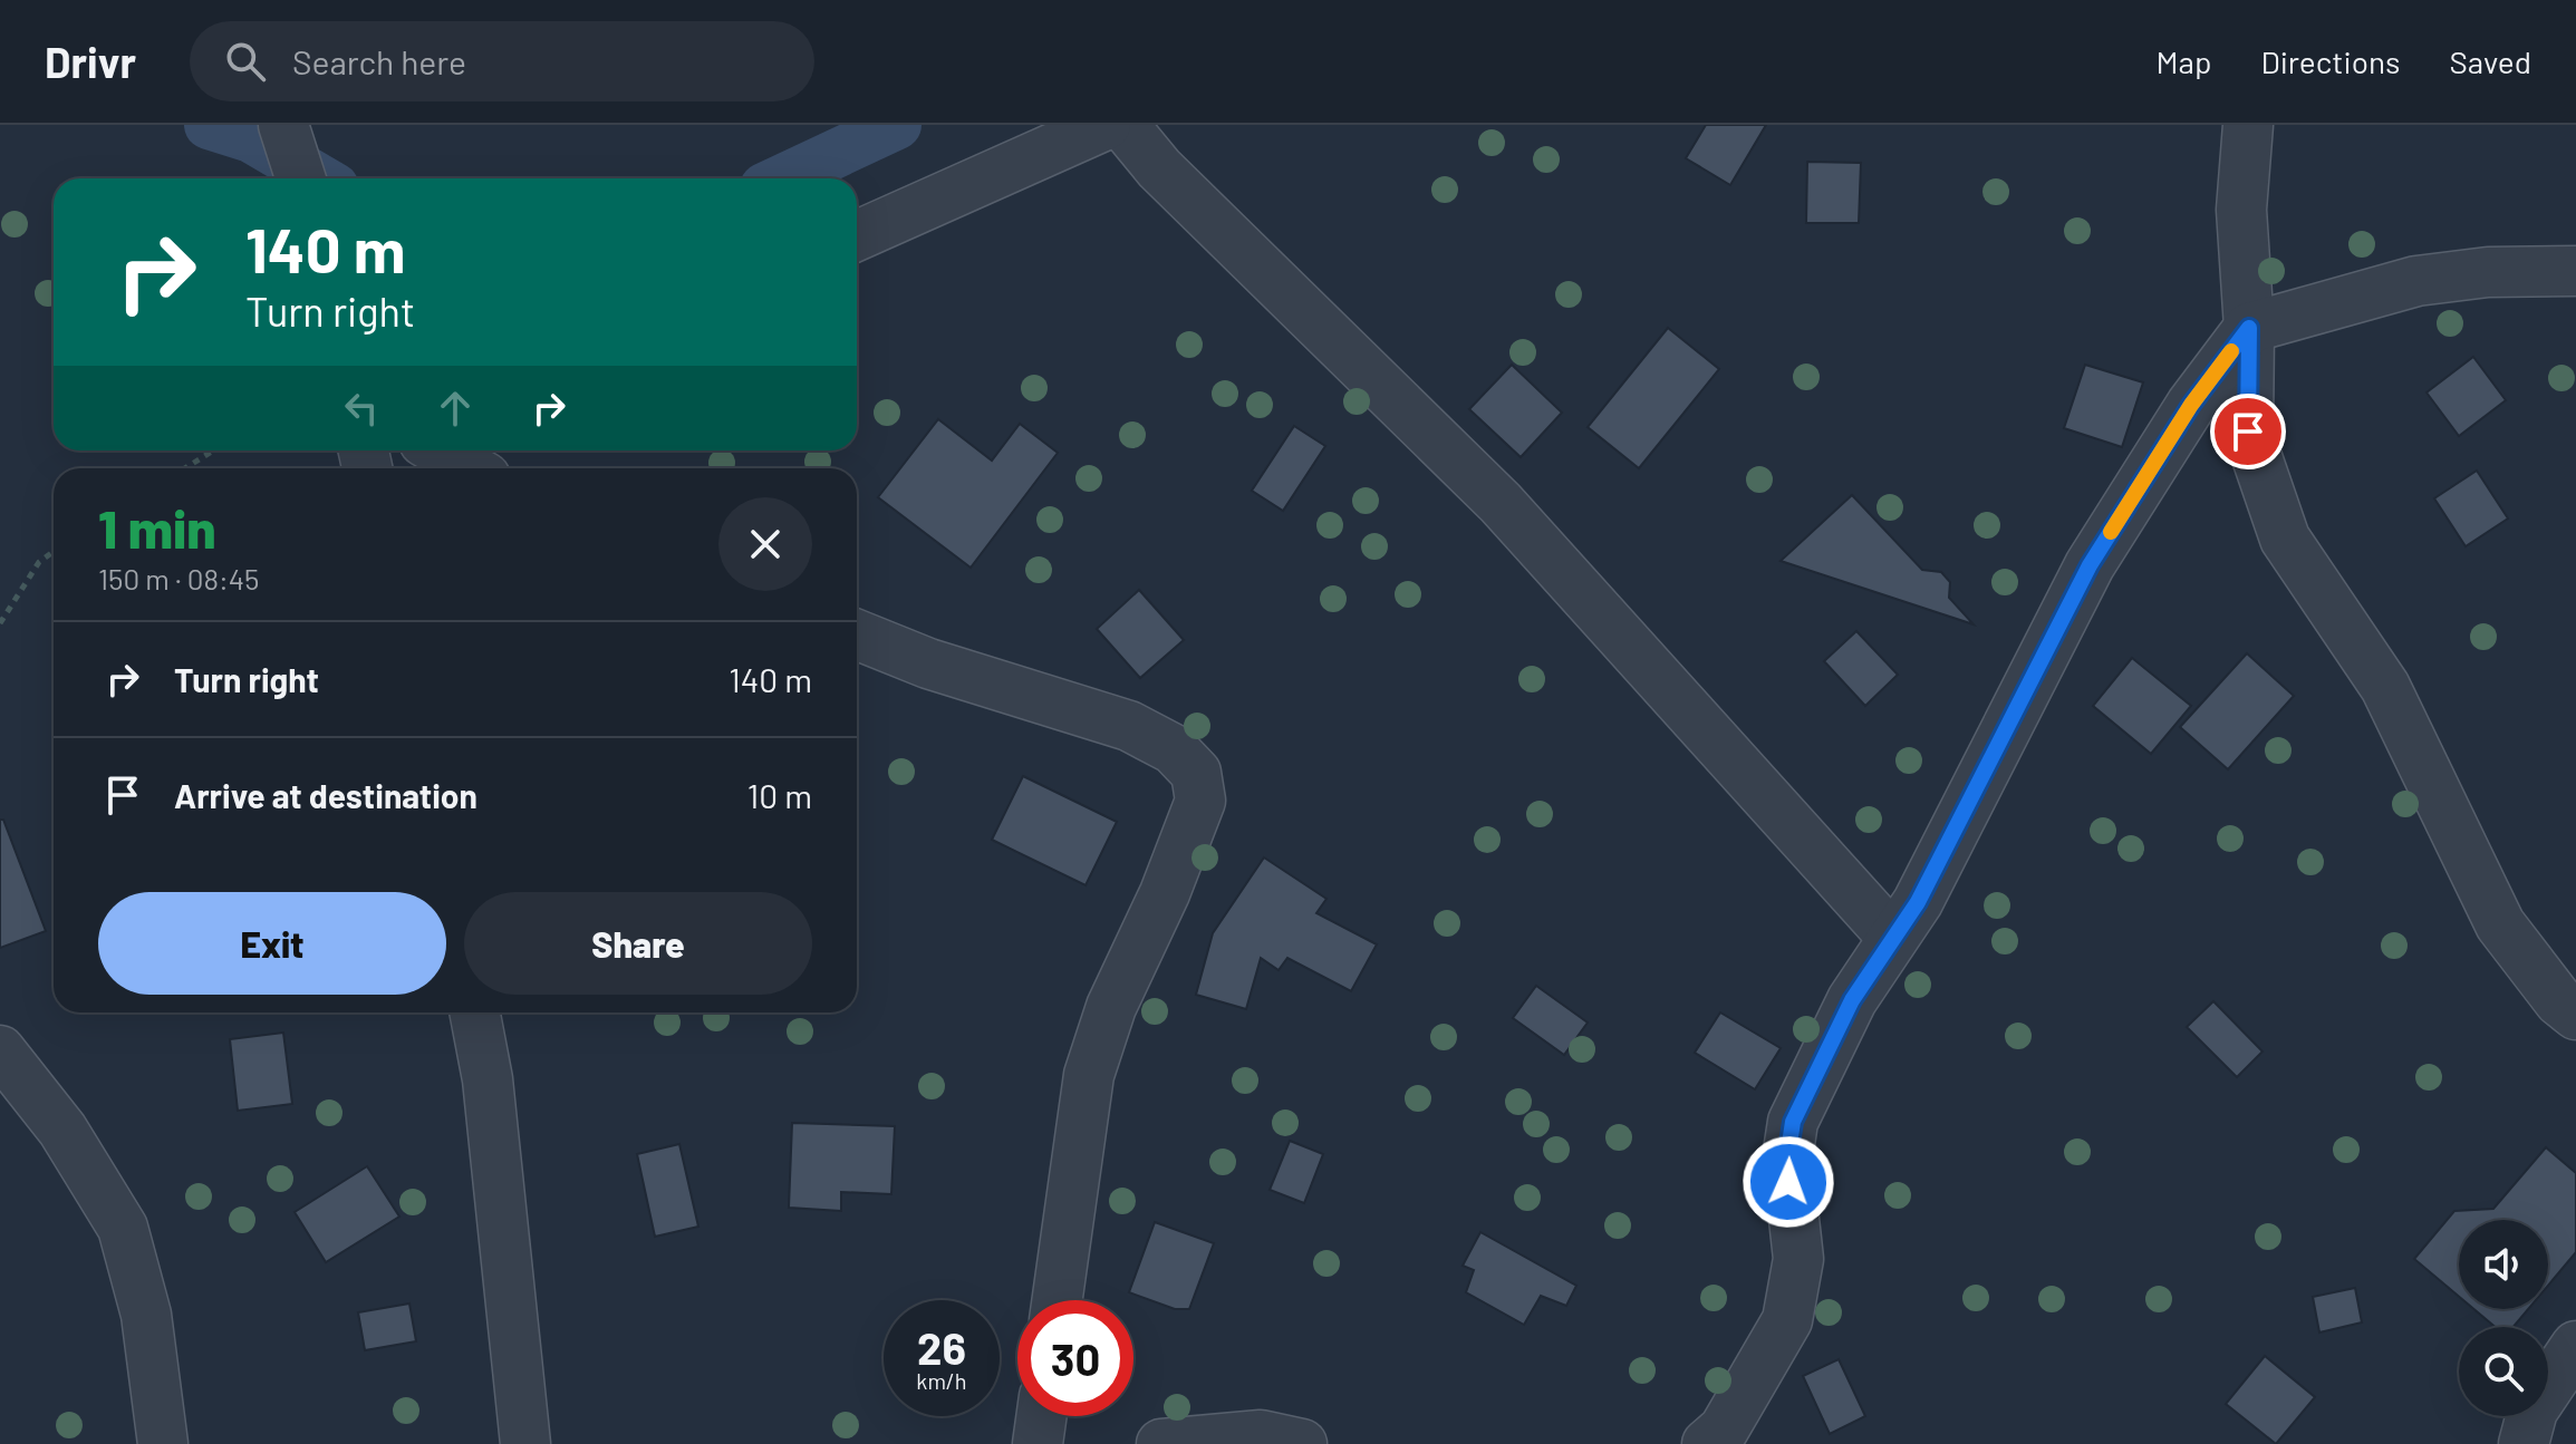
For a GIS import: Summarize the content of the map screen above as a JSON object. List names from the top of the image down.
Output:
{
  "page": {
    "header": "Drivr",
    "search": "Search here",
    "nav": ["Map", "Directions", "Saved"],
    "turn": ["140 m", "Turn right"],
    "heading": ["1 min", "150 m · 08:45"],
    "list": [
      {
        "name": "Turn right",
        "value": "140 m"
      },
      {
        "name": "Arrive at destination",
        "value": "10 m"
      }
    ],
    "buttons": ["Exit", "Share"],
    "speed": "26 km/h",
    "limit": "30"
  }
}
